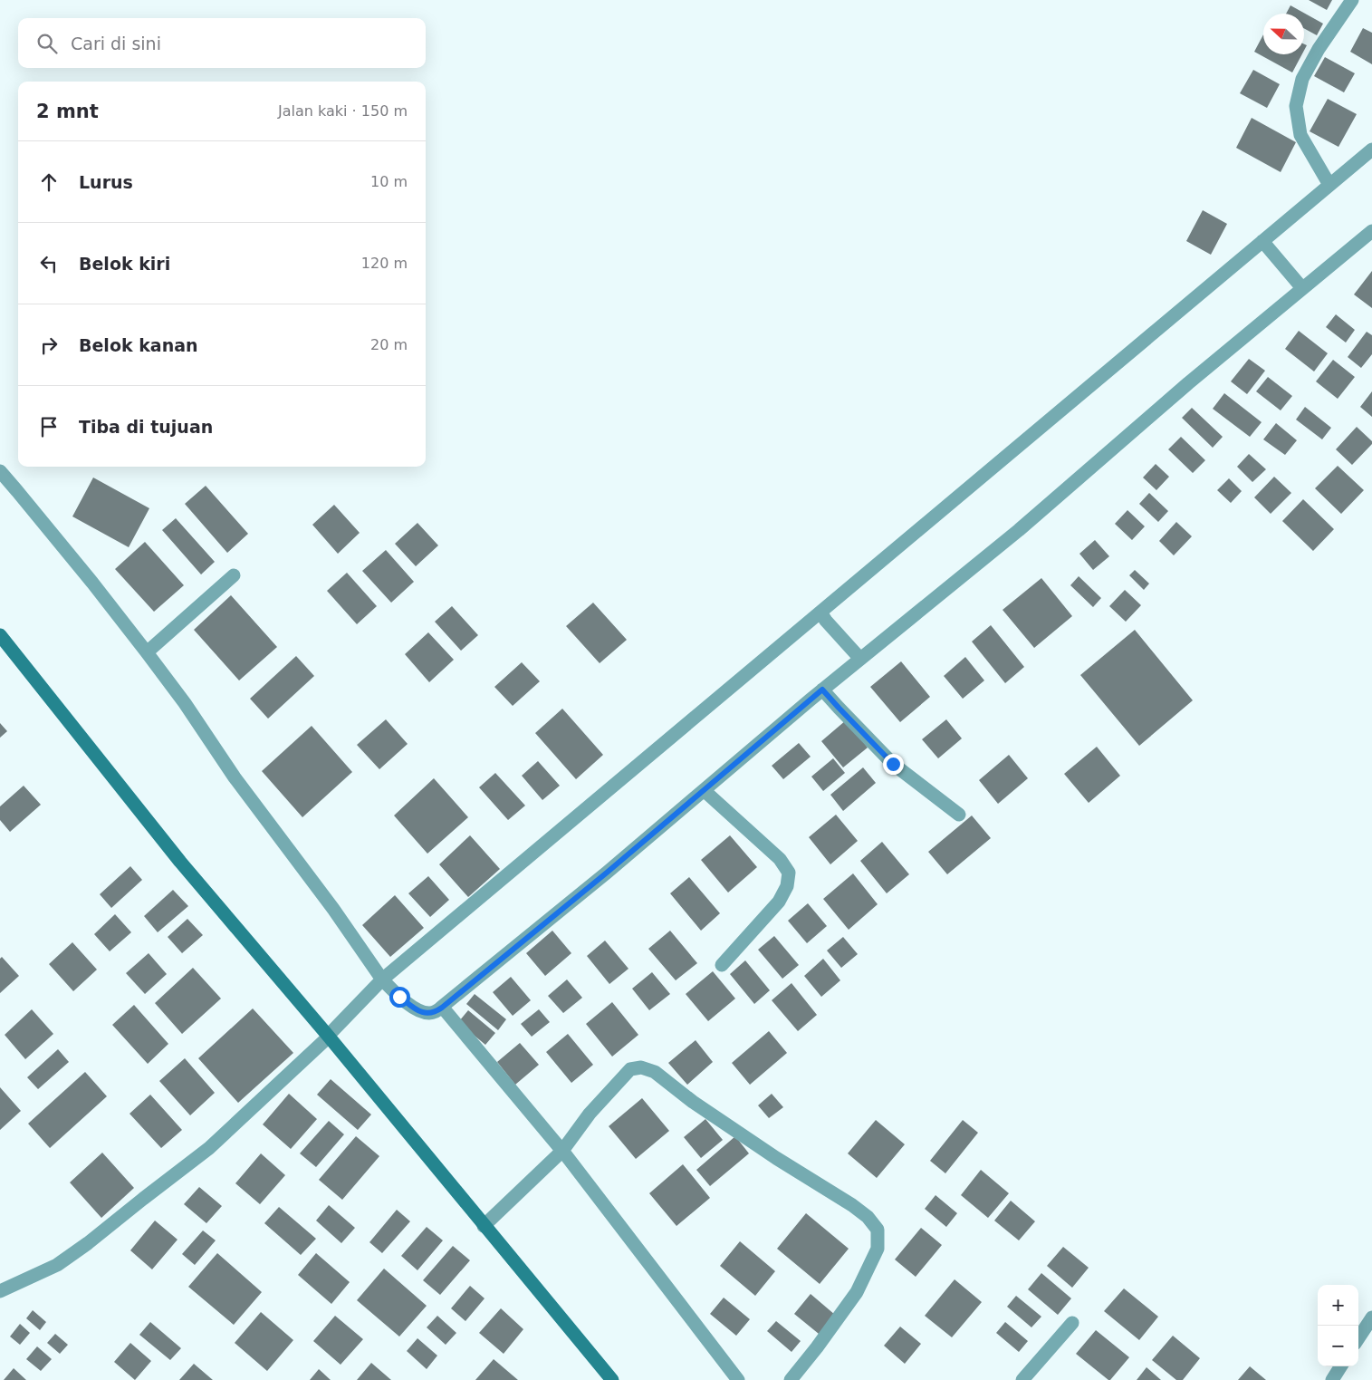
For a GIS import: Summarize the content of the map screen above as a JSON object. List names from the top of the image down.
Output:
{
  "north": "left",
  "page": {
    "search": "Cari di sini",
    "heading": ["2 mnt", "Jalan kaki · 150 m"],
    "list": [
      ["Lurus", "10 m"],
      ["Belok kiri", "120 m"],
      ["Belok kanan", "20 m"],
      "Tiba di tujuan"
    ],
    "map_buttons": ["+", "−"]
  }
}
